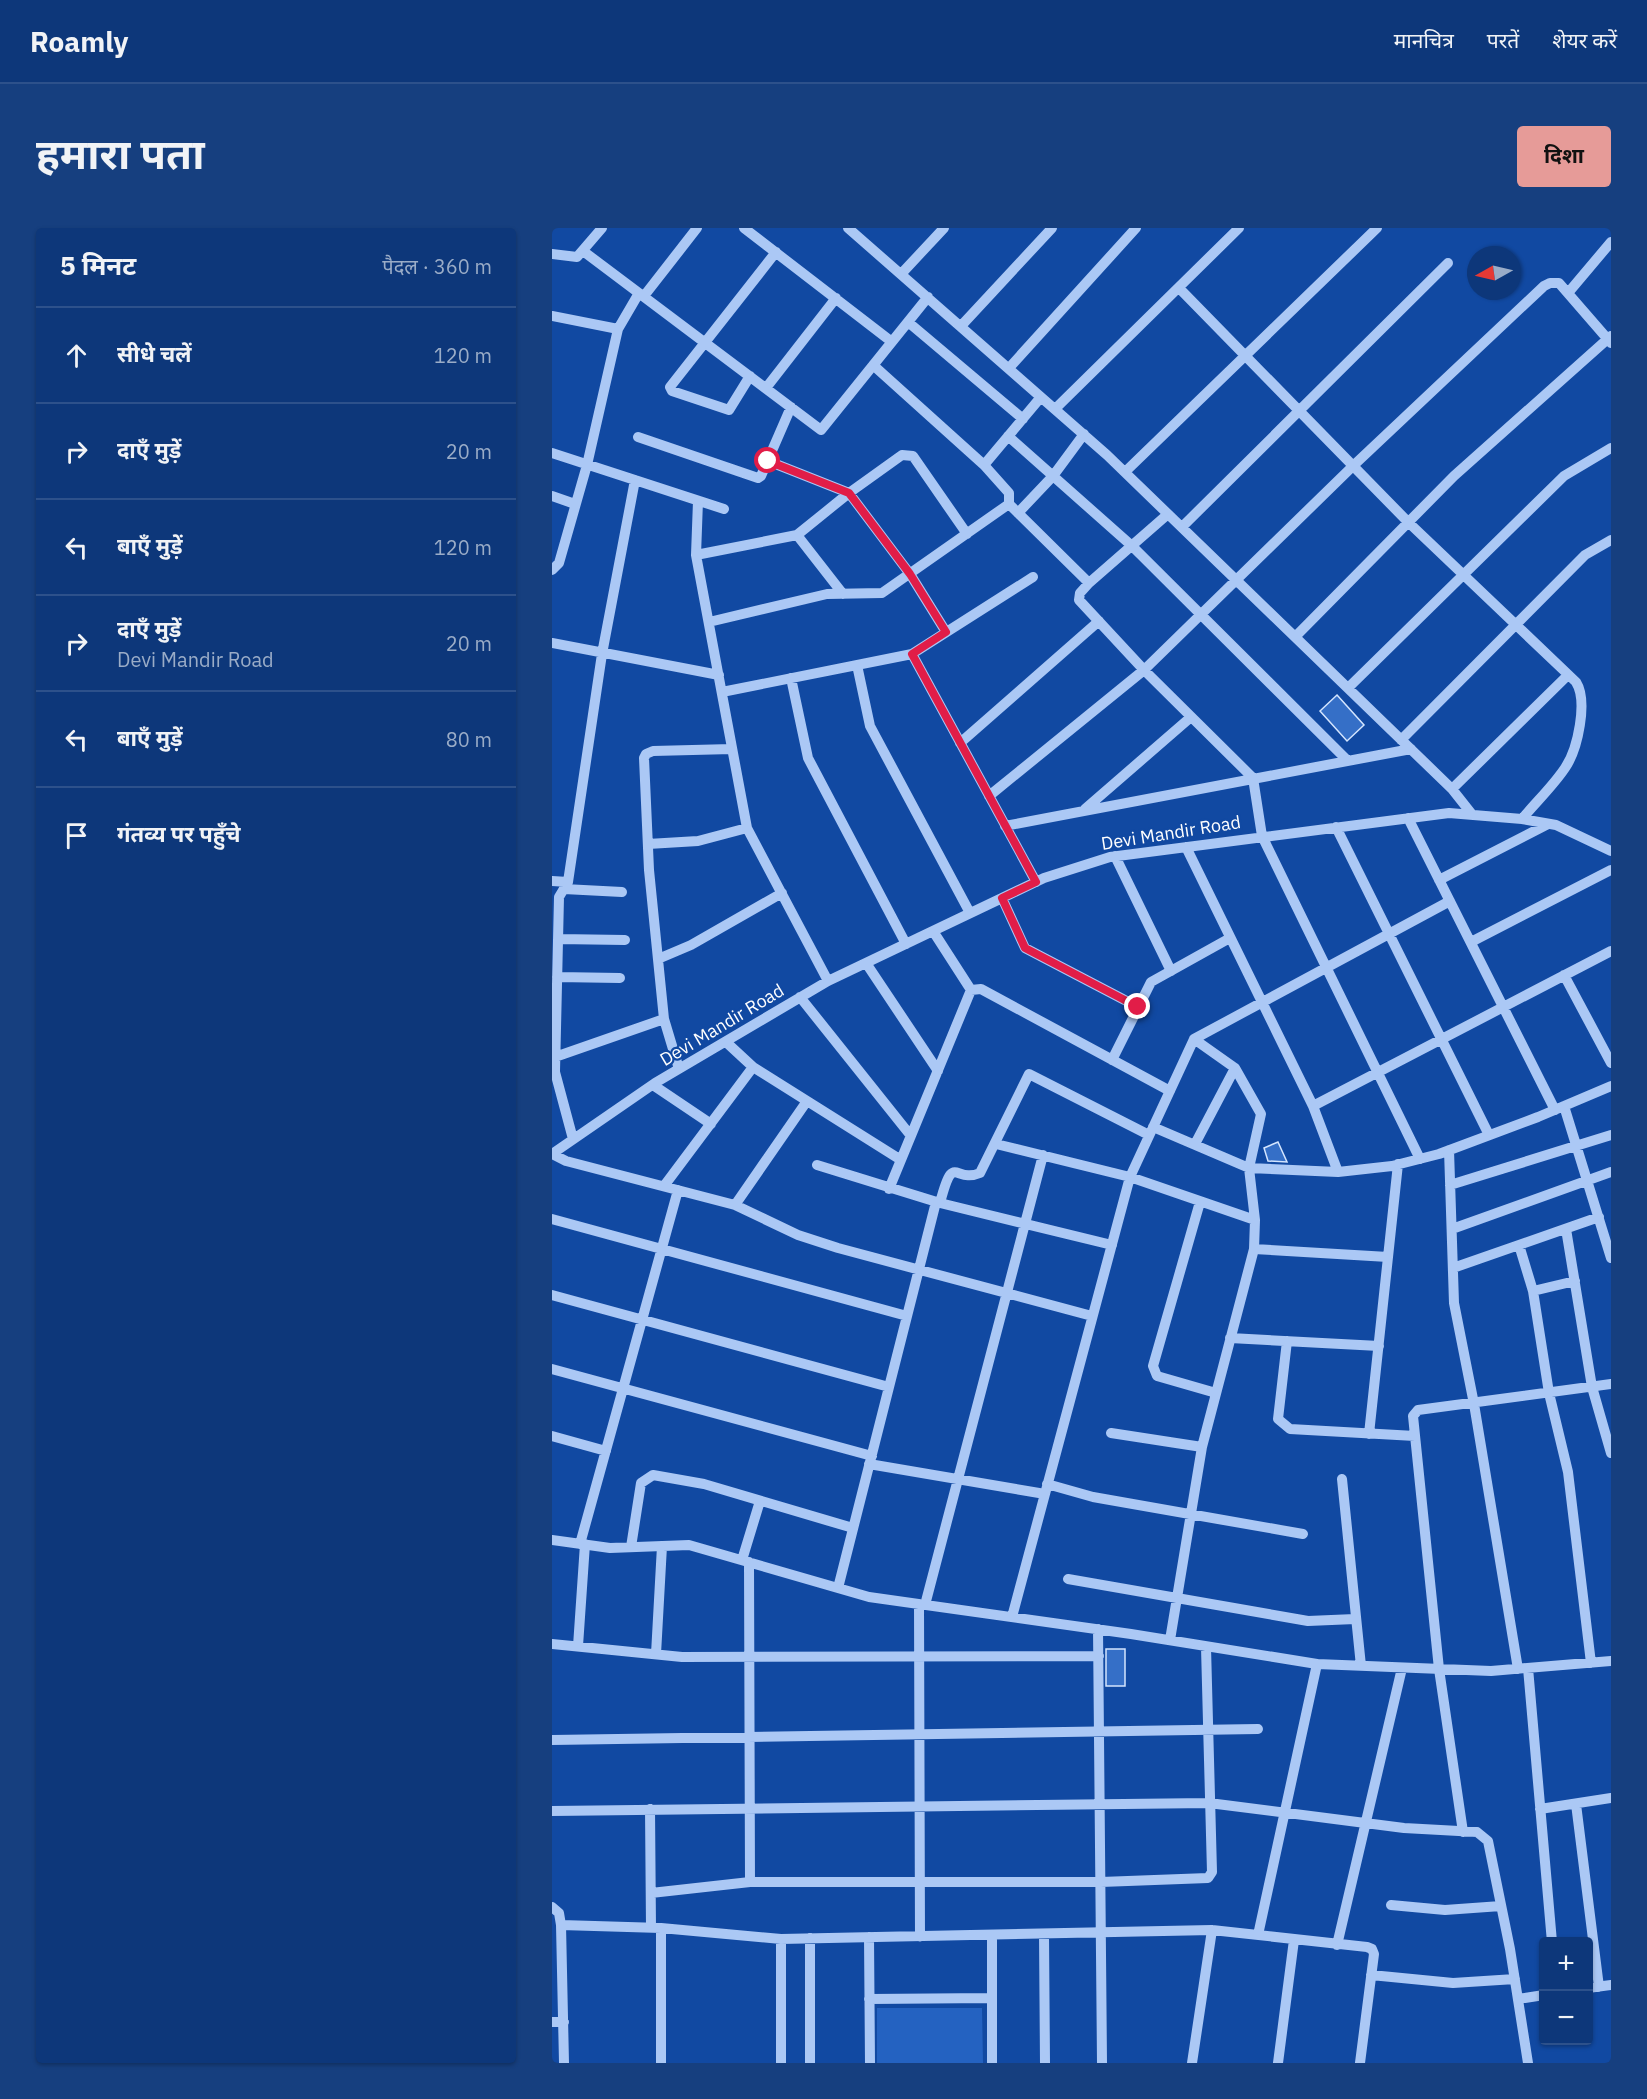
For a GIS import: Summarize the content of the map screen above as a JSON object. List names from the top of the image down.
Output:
{
  "streets": {
    "street": ["Devi Mandir Road"]
  },
  "north": "left",
  "page": {
    "header": "Roamly",
    "nav": ["मानचित्र", "परतें", "शेयर करें"],
    "title": "हमारा पता",
    "buttons": "दिशा",
    "heading": ["5 मिनट", "पैदल · 360 m"],
    "list": [
      ["सीधे चलें", "120 m"],
      ["दाएँ मुड़ें", "20 m"],
      ["बाएँ मुड़ें", "120 m"],
      ["दाएँ मुड़ें", "Devi Mandir Road", "20 m"],
      ["बाएँ मुड़ें", "80 m"],
      "गंतव्य पर पहुँचे"
    ],
    "map_buttons": ["+", "−"]
  }
}
